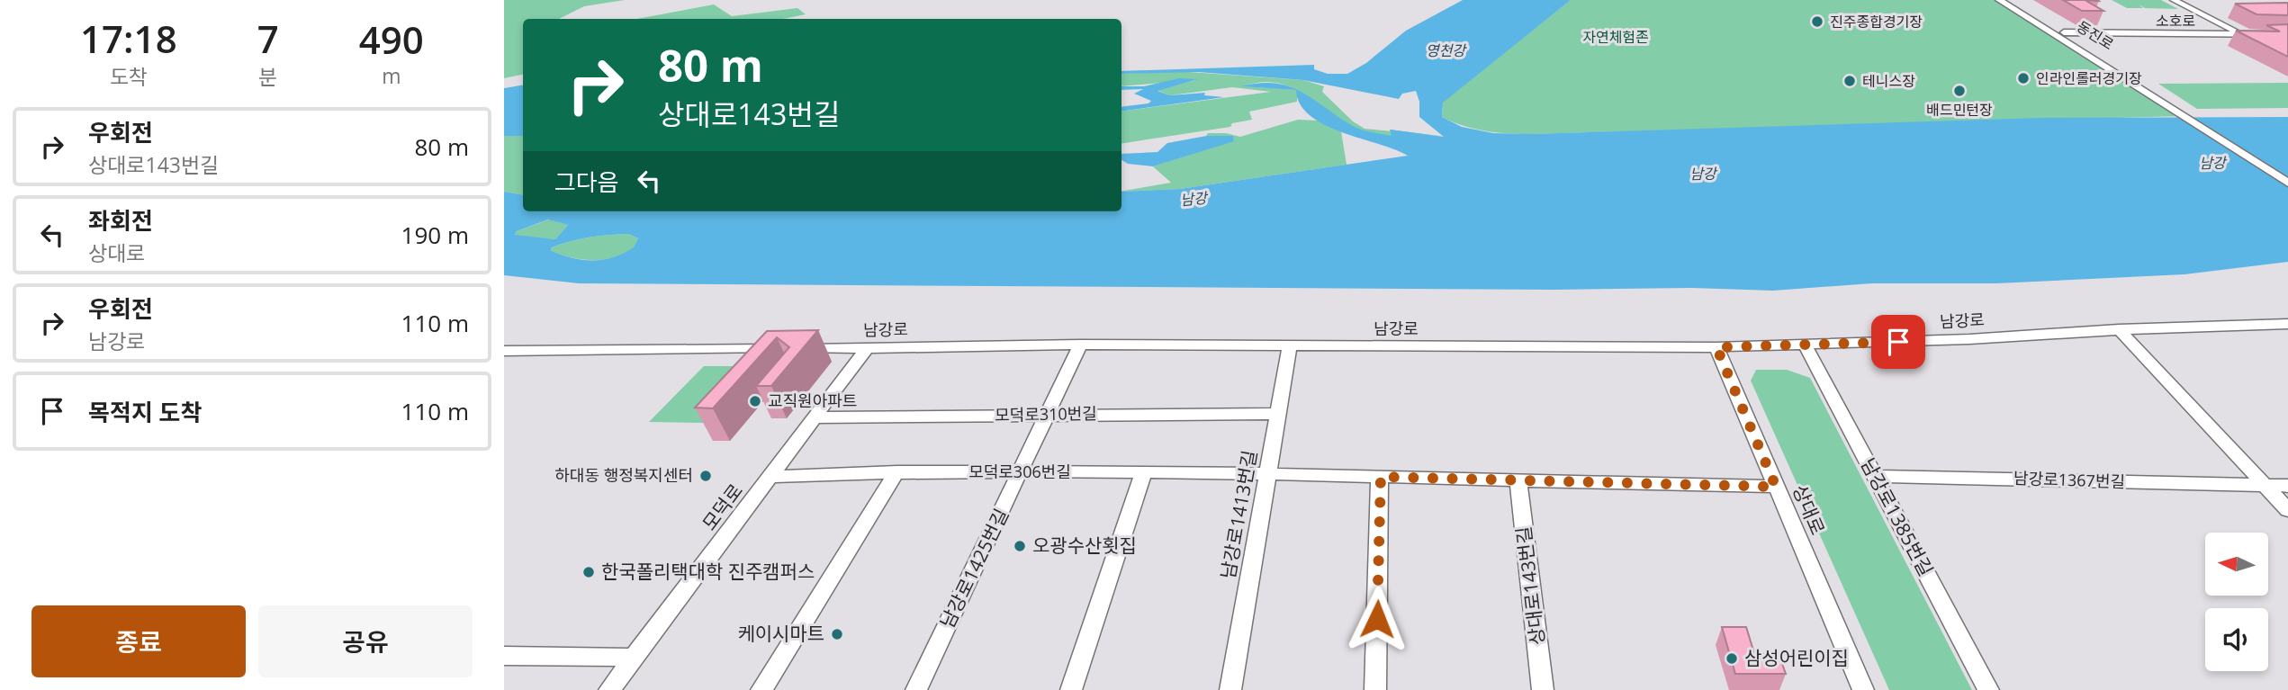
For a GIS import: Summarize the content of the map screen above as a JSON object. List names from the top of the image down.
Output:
{
  "streets": {
    "street": [
      "소호로",
      "동진로",
      "남강로",
      "모덕로310번길",
      "모덕로306번길",
      "남강로1367번길",
      "모덕로",
      "상대로",
      "남강로1413번길",
      "남강로1385번길",
      "남강로1425번길",
      "상대로143번길"
    ]
  },
  "crossings": [
    ["소호로", "동진로"],
    ["남강로", "모덕로"],
    ["남강로", "상대로"],
    ["남강로", "남강로1413번길"],
    ["남강로", "남강로1385번길"],
    ["남강로", "남강로1425번길"],
    ["모덕로310번길", "모덕로"],
    ["모덕로310번길", "남강로1413번길"],
    ["모덕로310번길", "남강로1425번길"],
    ["모덕로306번길", "모덕로"],
    ["모덕로306번길", "남강로1413번길"],
    ["모덕로306번길", "남강로1425번길"],
    ["남강로1367번길", "남강로1385번길"]
  ],
  "water": ["영천강", "남강"],
  "parks": ["자연체험존"],
  "places": [
    "진주종합경기장",
    "인라인롤러경기장",
    "테니스장",
    "배드민턴장",
    "교직원아파트",
    "하대동 행정복지센터",
    "오광수산횟집",
    "한국폴리택대학 진주캠퍼스",
    "케이시마트",
    "삼성어린이집"
  ],
  "north": "left",
  "page": {
    "eta": [
      "17:18",
      "도착",
      "7",
      "분",
      "490",
      "m"
    ],
    "turn": ["80 m", "상대로143번길"],
    "list": [
      {
        "name": "우회전",
        "note": "상대로143번길",
        "value": "80 m"
      },
      {
        "name": "좌회전",
        "note": "상대로",
        "value": "190 m"
      },
      {
        "name": "우회전",
        "note": "남강로",
        "value": "110 m"
      },
      {
        "name": "목적지 도착",
        "value": "110 m"
      }
    ],
    "then": "그다음",
    "buttons": ["종료", "공유"]
  }
}
